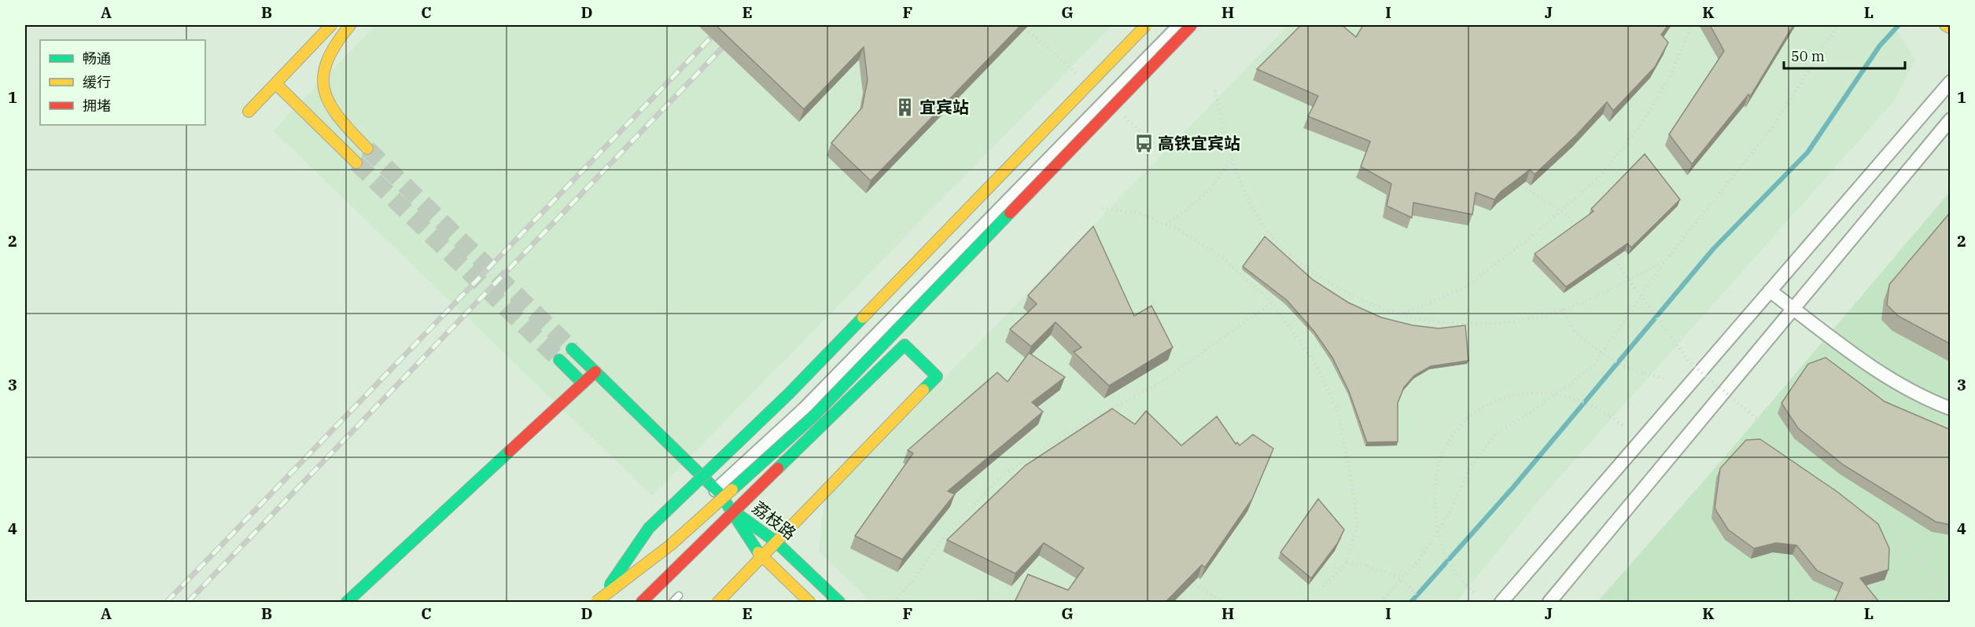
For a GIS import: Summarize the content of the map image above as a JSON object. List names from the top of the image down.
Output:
{
  "streets": {
    "street": ["荔枝路"]
  },
  "places": {
    "building": ["宜宾站"],
    "bus stop": ["高铁宜宾站"]
  },
  "legend": ["畅通", "缓行", "拥堵"],
  "scale_bar": "50 m",
  "grid": {
    "columns": [
      "A",
      "B",
      "C",
      "D",
      "E",
      "F",
      "G",
      "H",
      "I",
      "J",
      "K",
      "L"
    ],
    "rows": [
      "1",
      "2",
      "3",
      "4"
    ]
  }
}
